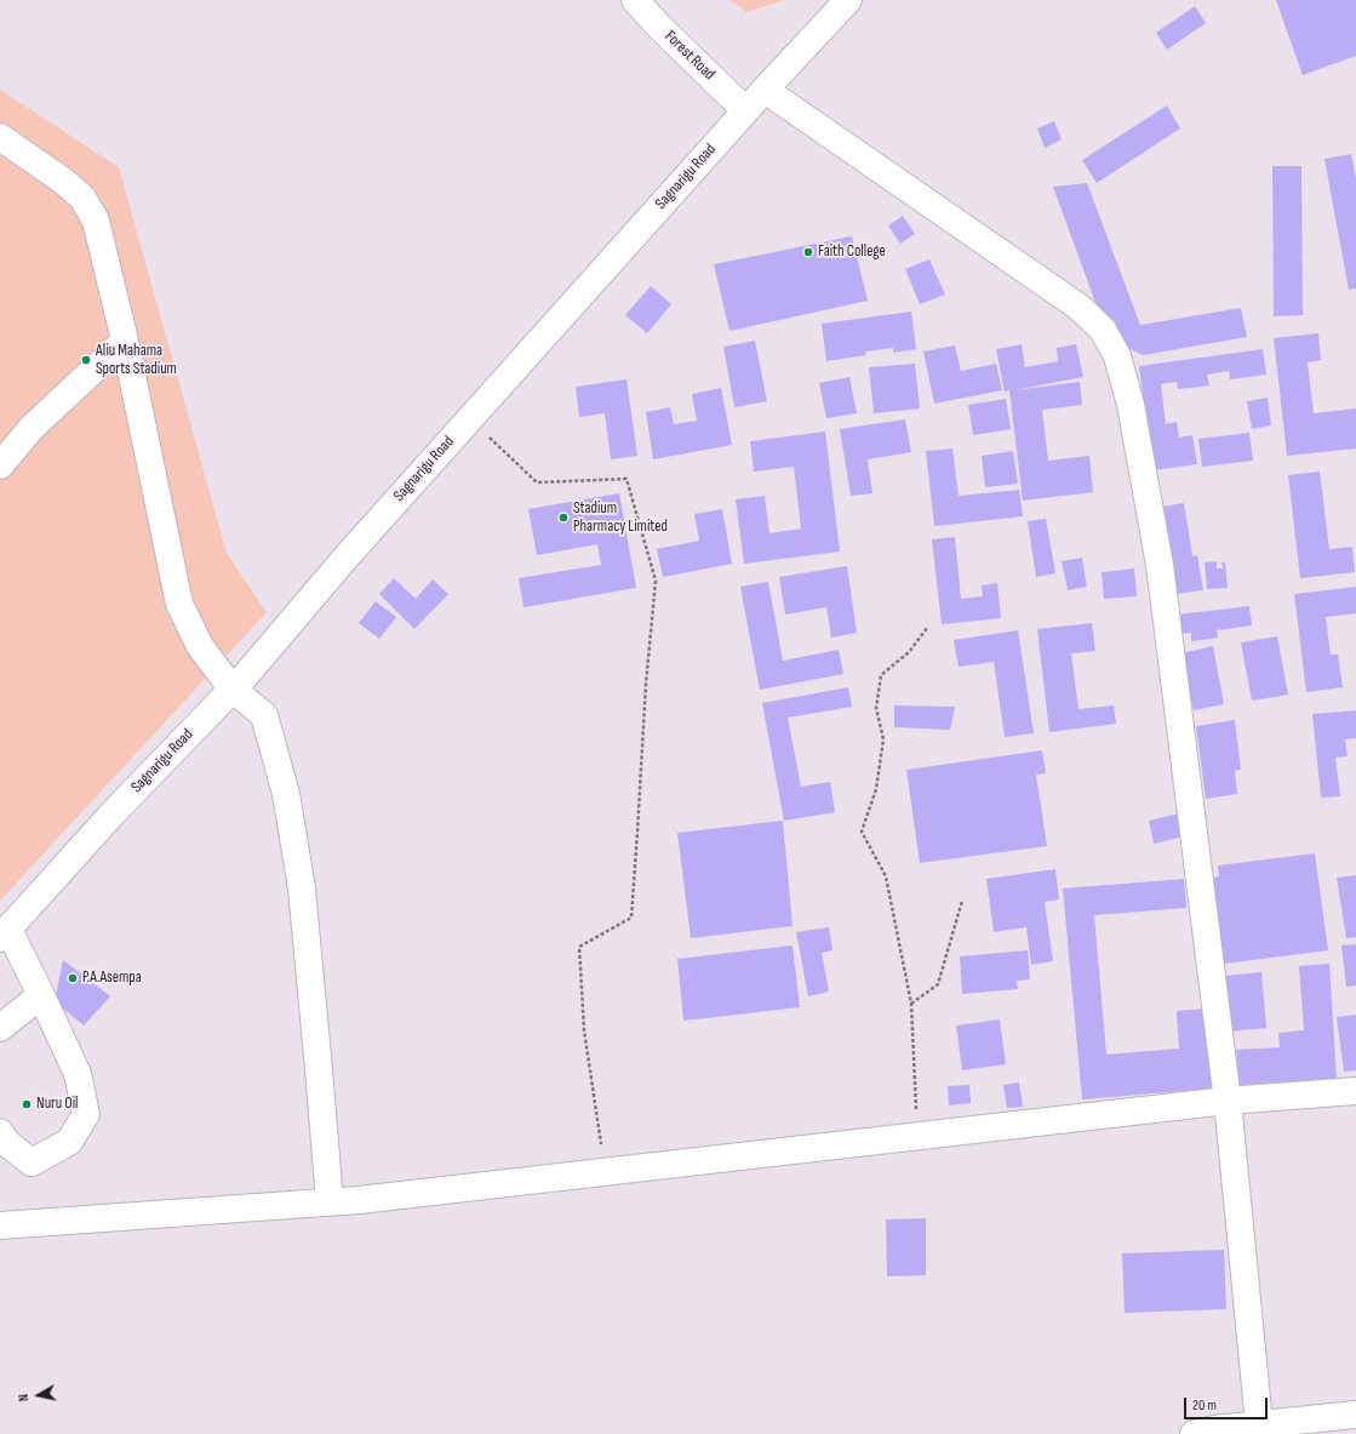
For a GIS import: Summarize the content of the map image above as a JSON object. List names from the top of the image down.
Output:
{
  "streets": {
    "street": ["Forest Road", "Sagnarigu Road"]
  },
  "crossings": [
    ["Forest Road", "Sagnarigu Road"]
  ],
  "places": [
    "Faith College",
    "Aliu Mahama Sports Stadium",
    "Stadium Pharmacy Limited",
    "P.A.Asempa",
    "Nuru Oil"
  ],
  "scale_bar": "20 m",
  "north": "left"
}
